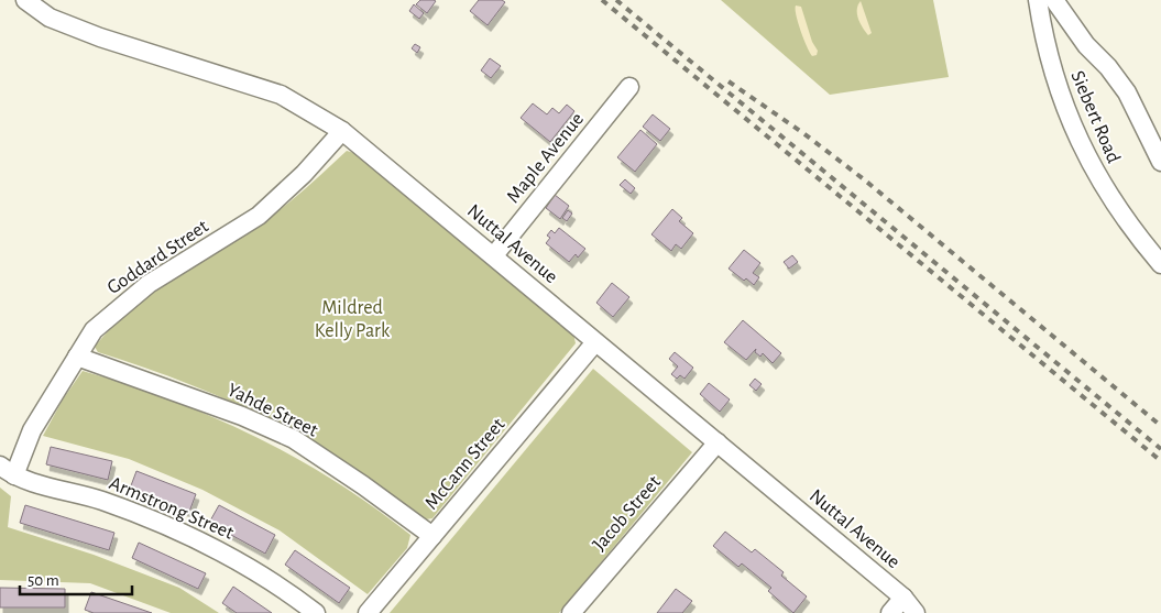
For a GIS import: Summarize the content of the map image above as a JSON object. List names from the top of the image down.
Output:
{
  "streets": {
    "street": [
      "Siebert Road",
      "Maple Avenue",
      "Nuttal Avenue",
      "Goddard Street",
      "Yahde Street",
      "McCann Street",
      "Armstrong Street",
      "Jacob Street"
    ]
  },
  "crossings": [
    ["Maple Avenue", "Nuttal Avenue"],
    ["Nuttal Avenue", "Goddard Street"],
    ["Nuttal Avenue", "McCann Street"],
    ["Nuttal Avenue", "Jacob Street"],
    ["Goddard Street", "Yahde Street"],
    ["Goddard Street", "Armstrong Street"],
    ["Yahde Street", "McCann Street"]
  ],
  "parks": ["Mildred Kelly Park"],
  "scale_bar": "50 m"
}
